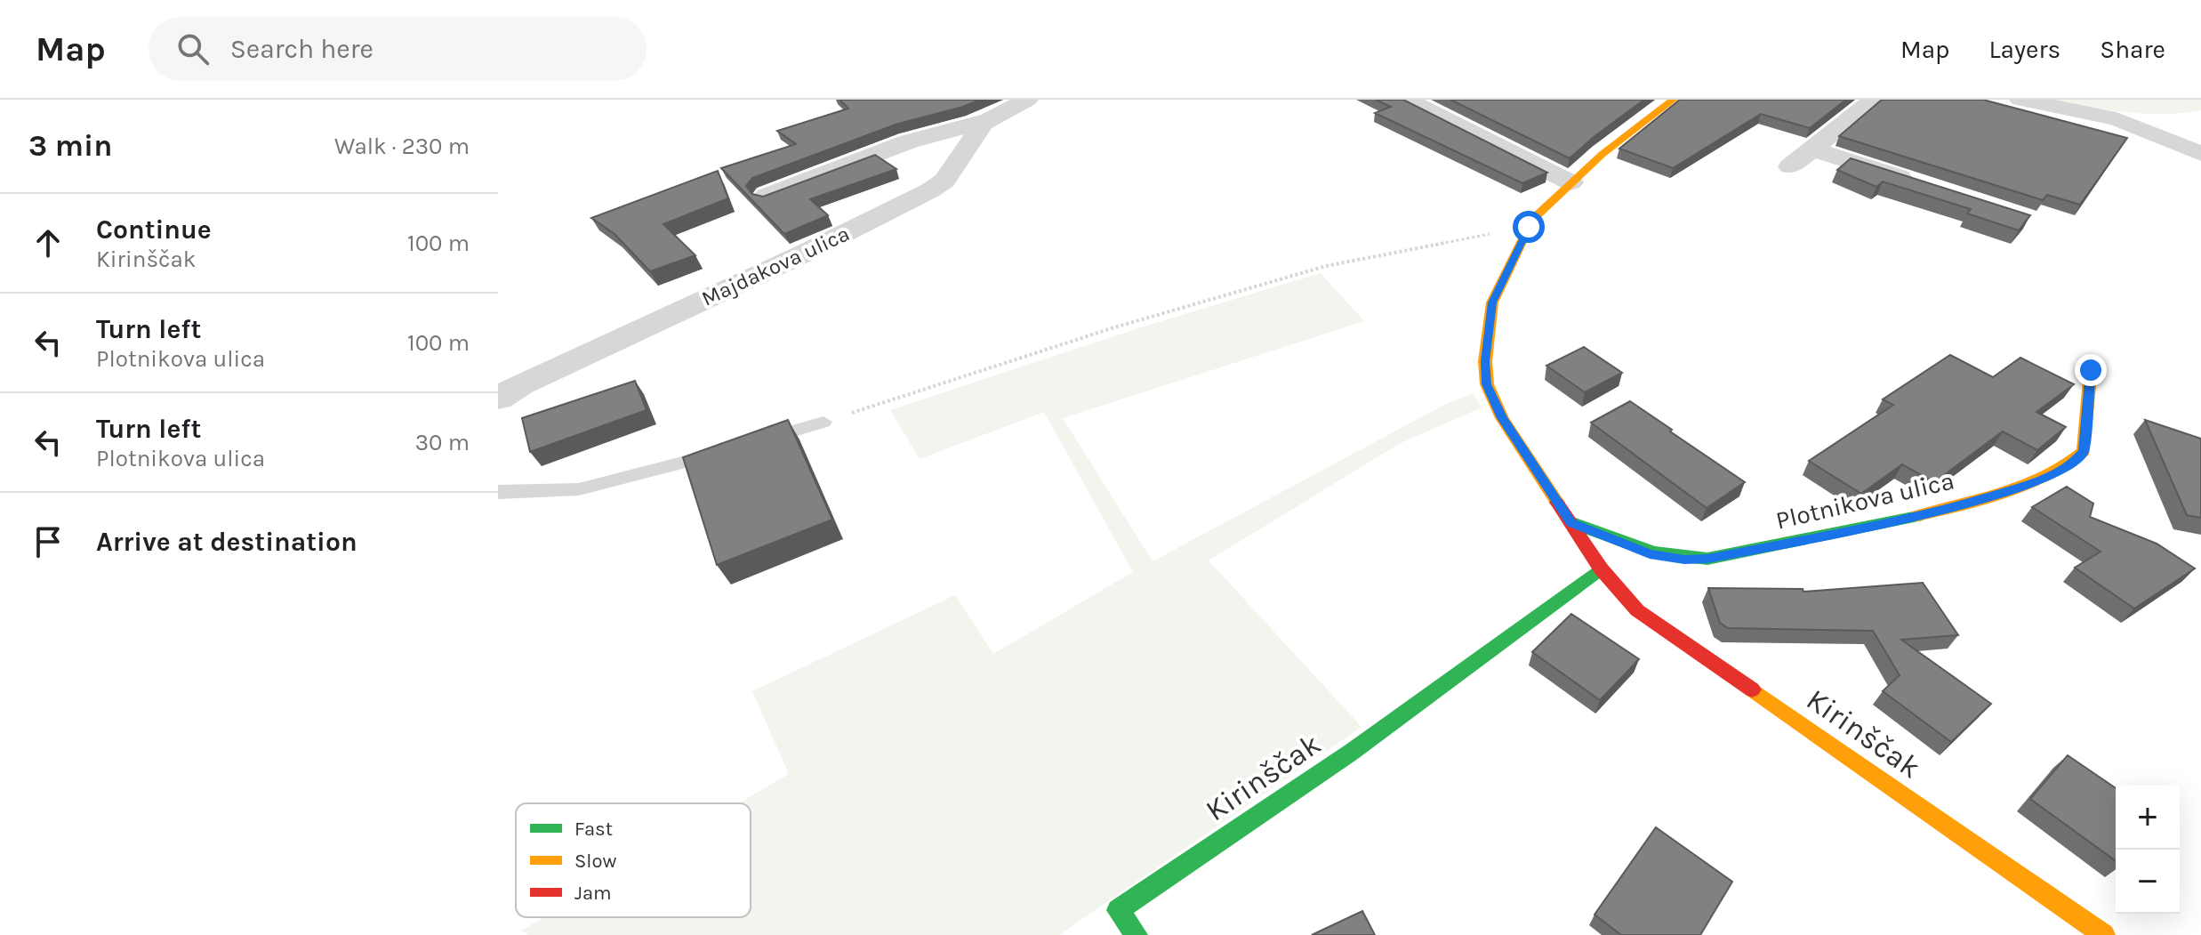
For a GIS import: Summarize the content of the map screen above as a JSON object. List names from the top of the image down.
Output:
{
  "streets": {
    "street": ["Majdakova ulica", "Plotnikova ulica", "Kirinščak"]
  },
  "crossings": [
    ["Plotnikova ulica", "Kirinščak"]
  ],
  "legend": ["Fast", "Slow", "Jam"],
  "page": {
    "header": "Map",
    "search": "Search here",
    "nav": ["Map", "Layers", "Share"],
    "heading": ["3 min", "Walk · 230 m"],
    "list": [
      ["Continue", "Kirinščak", "100 m"],
      ["Turn left", "Plotnikova ulica", "100 m"],
      ["Turn left", "Plotnikova ulica", "30 m"],
      "Arrive at destination"
    ],
    "map_buttons": ["+", "−"]
  }
}
